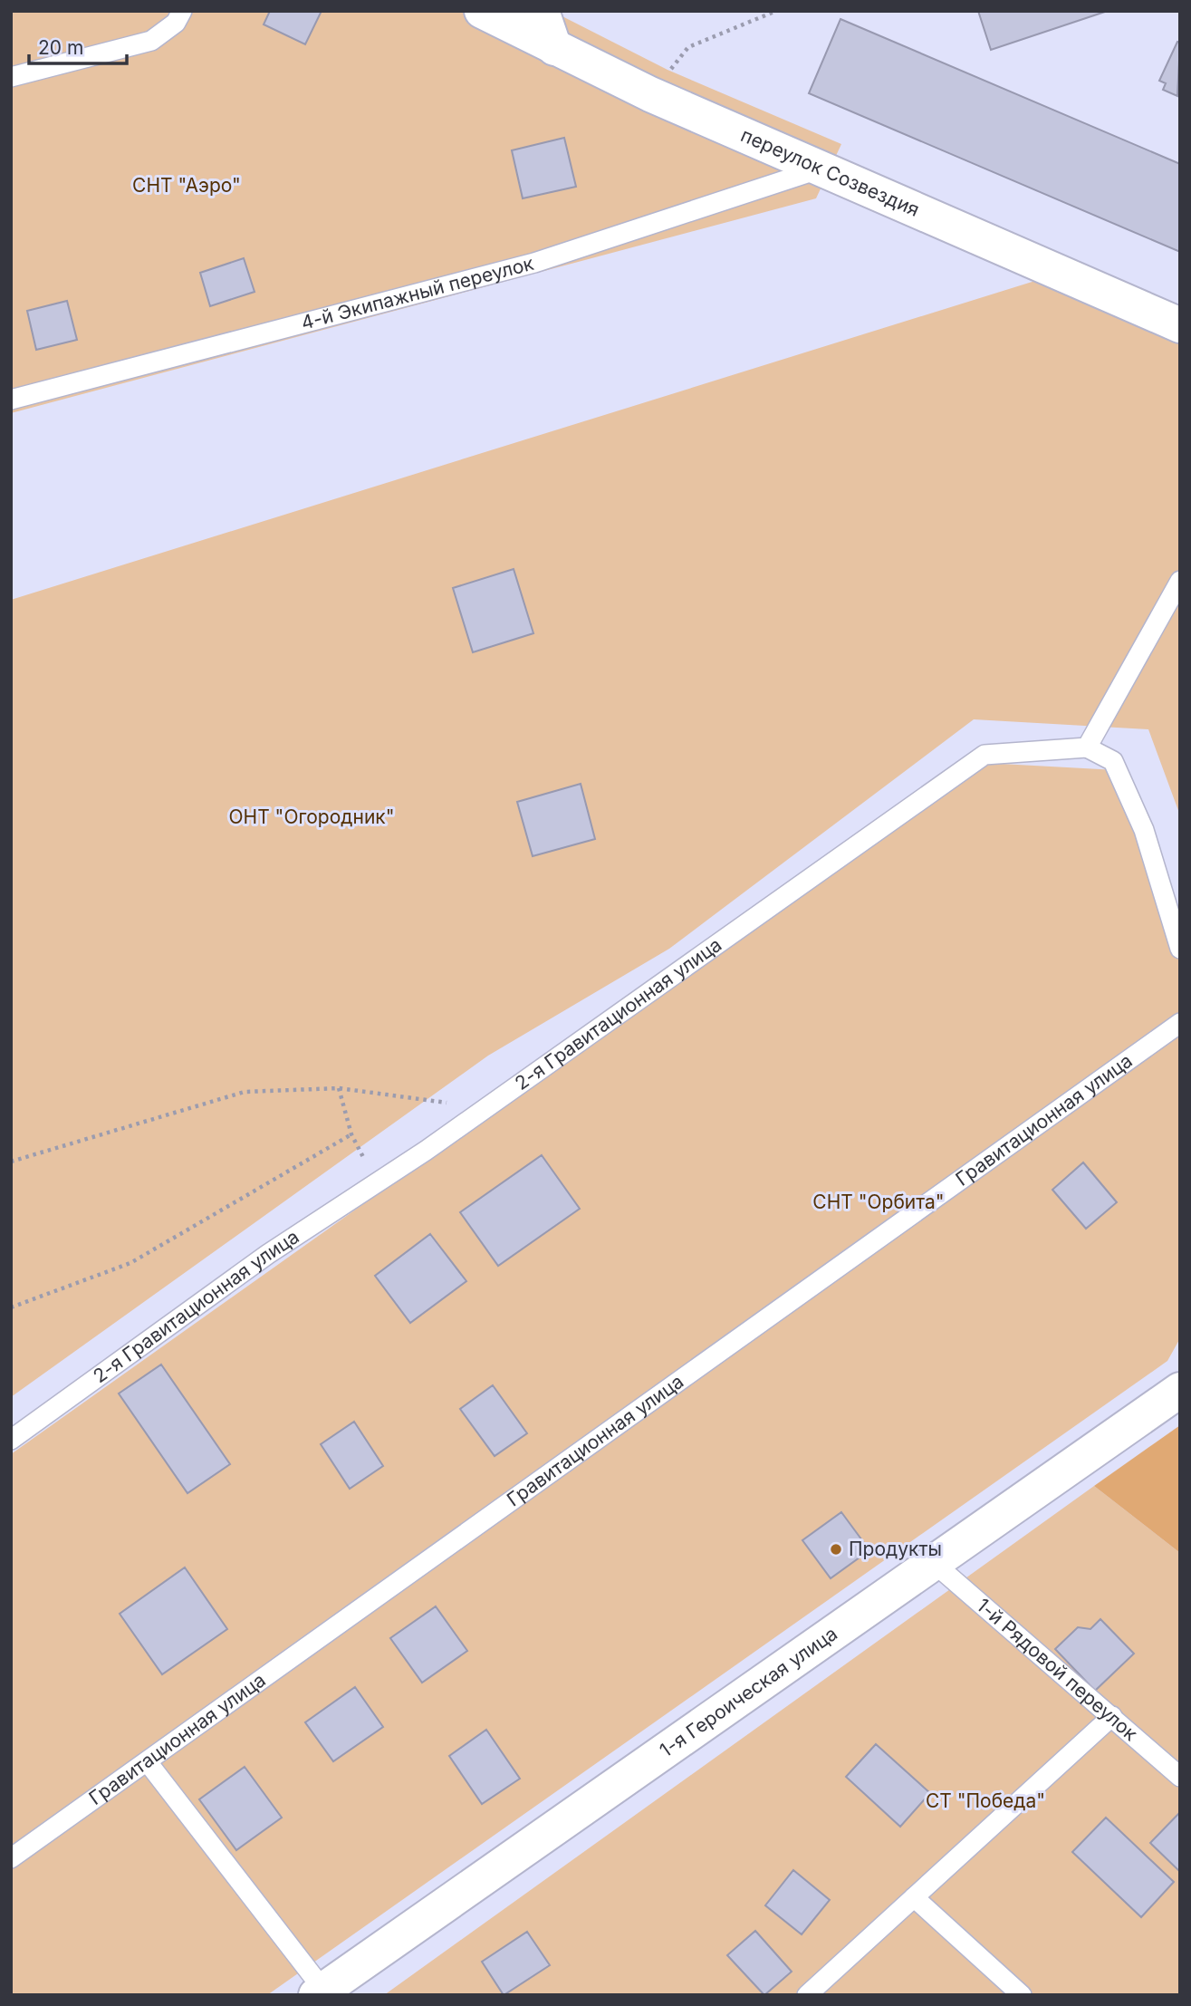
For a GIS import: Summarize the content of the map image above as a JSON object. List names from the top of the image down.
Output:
{
  "streets": {
    "street": ["переулок Созвездия", "1-я Героическая улица"],
    "lane": [
      "4-й Экипажный переулок",
      "2-я Гравитационная улица",
      "Гравитационная улица",
      "1-й Рядовой переулок"
    ]
  },
  "crossings": [
    ["переулок Созвездия", "4-й Экипажный переулок"],
    ["1-й Рядовой переулок", "1-я Героическая улица"]
  ],
  "parks": [
    "СНТ \"Аэро\"",
    "ОНТ \"Огородник\"",
    "СНТ \"Орбита\"",
    "СТ \"Победа\""
  ],
  "places": ["Продукты"],
  "scale_bar": "20 m"
}
